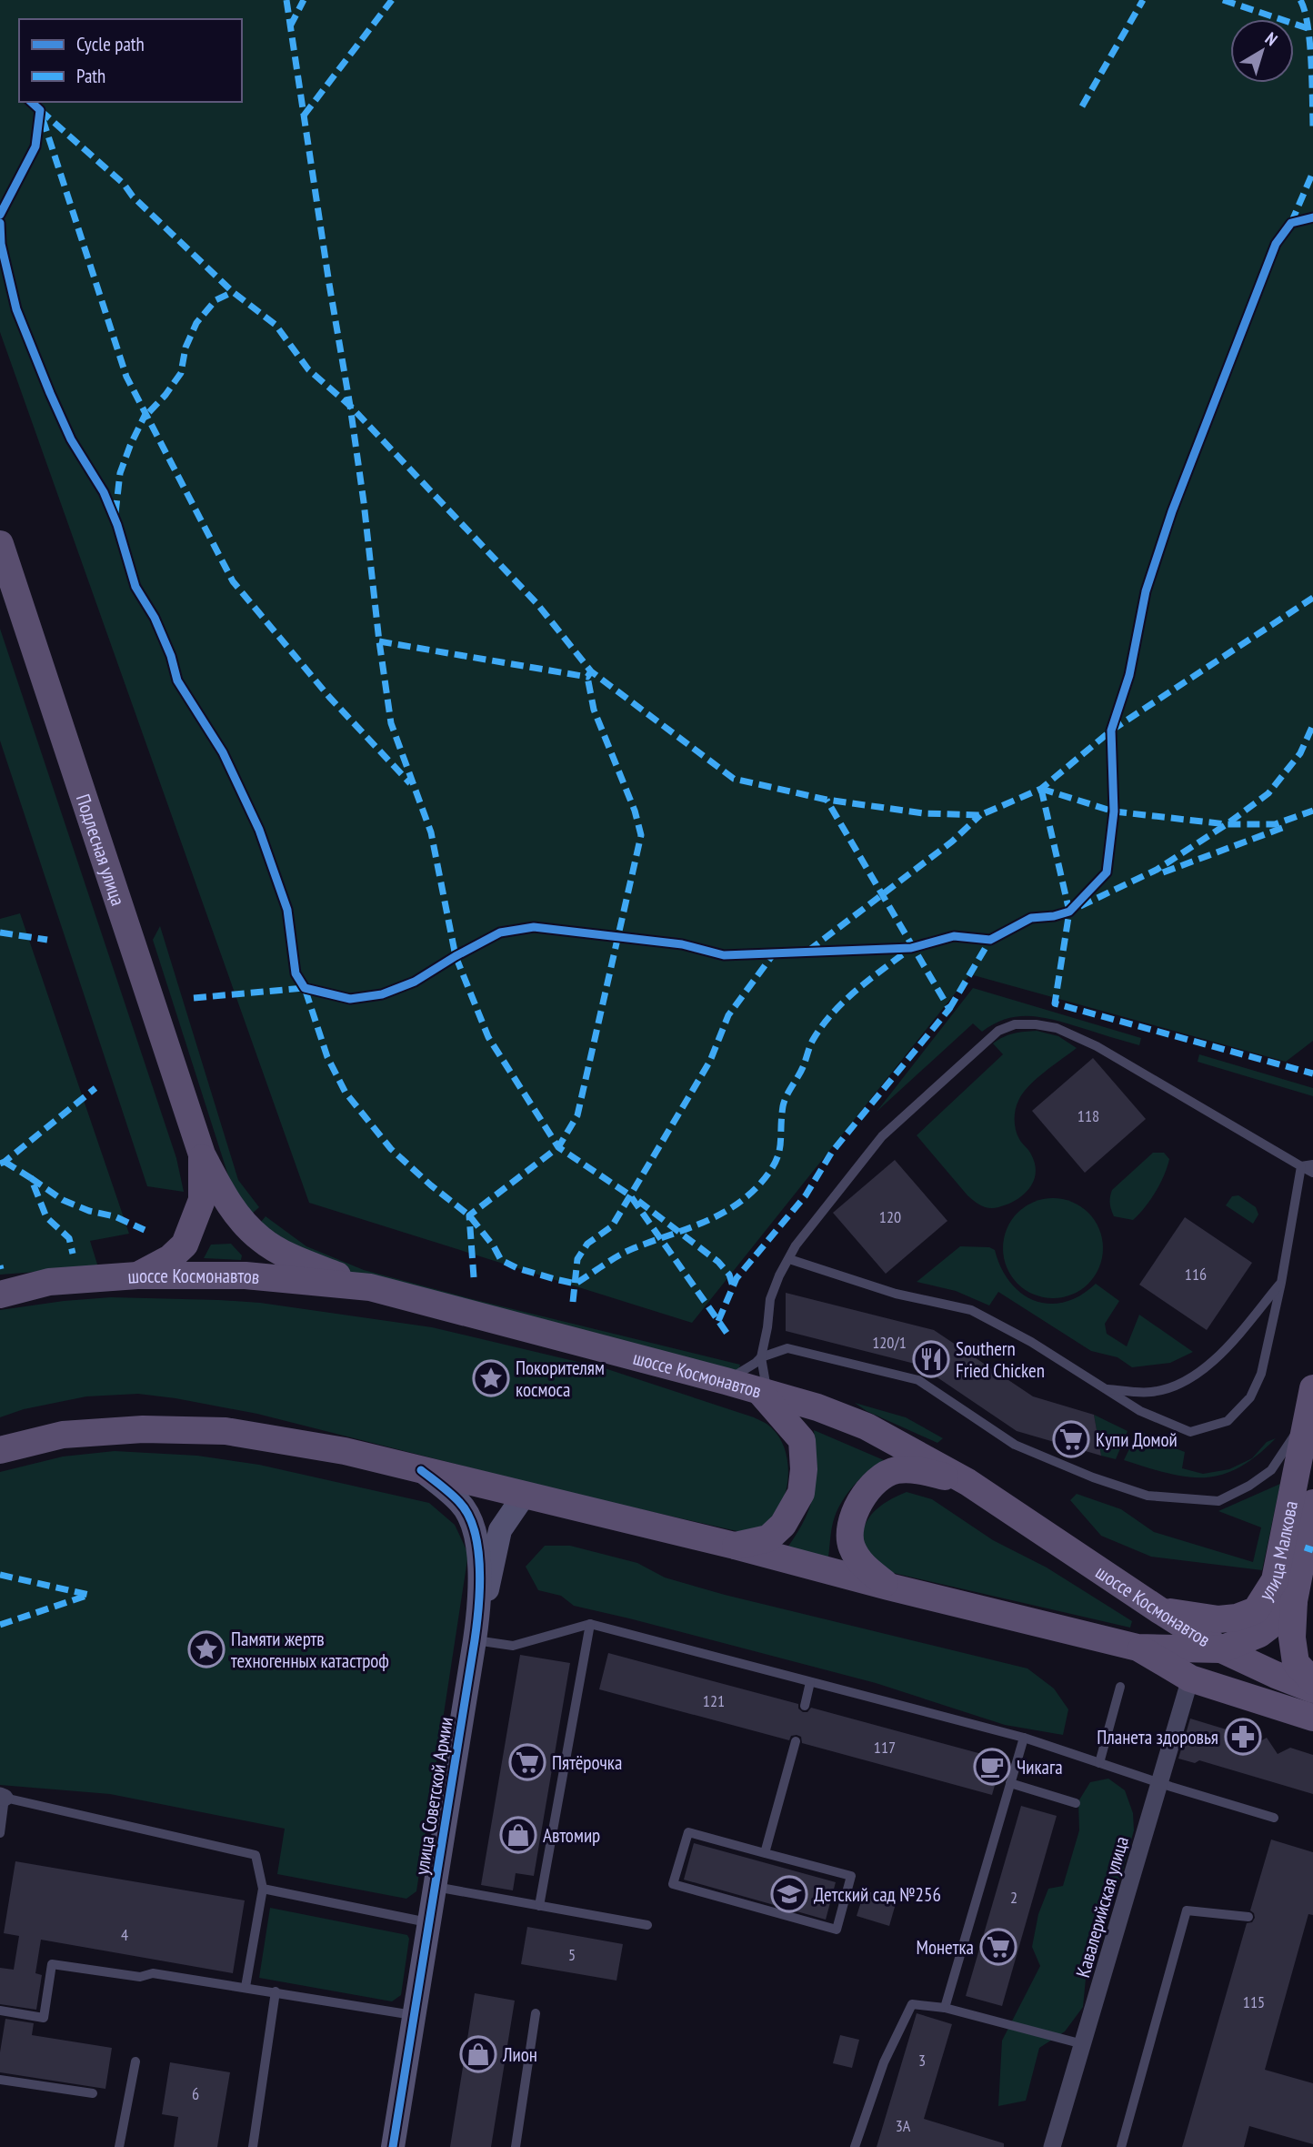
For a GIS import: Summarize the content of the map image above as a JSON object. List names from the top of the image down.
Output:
{
  "streets": {
    "main road": ["Подлесная улица", "шоссе Космонавтов", "улица Малкова"],
    "street": ["улица Советской Армии", "Кавалерийская улица"]
  },
  "crossings": [
    ["шоссе Космонавтов", "улица Малкова"],
    ["шоссе Космонавтов", "улица Советской Армии"],
    ["шоссе Космонавтов", "Кавалерийская улица"]
  ],
  "places": {
    "restaurant": ["Southern Fried Chicken"],
    "place": ["Покорителям космоса", "Памяти жертв техногенных катастроф"],
    "supermarket": ["Купи Домой", "Пятёрочка", "Монетка"],
    "pharmacy": ["Планета здоровья"],
    "cafe": ["Чикага"],
    "shop": ["Автомир", "Лион"],
    "school or university": ["Детский сад №256"]
  },
  "house_numbers": [
    "118",
    "120",
    "116",
    "120/1",
    "121",
    "117",
    "2",
    "4",
    "5",
    "115",
    "3",
    "6",
    "3А"
  ],
  "legend": ["Cycle path", "Path"],
  "north": "top right"
}
